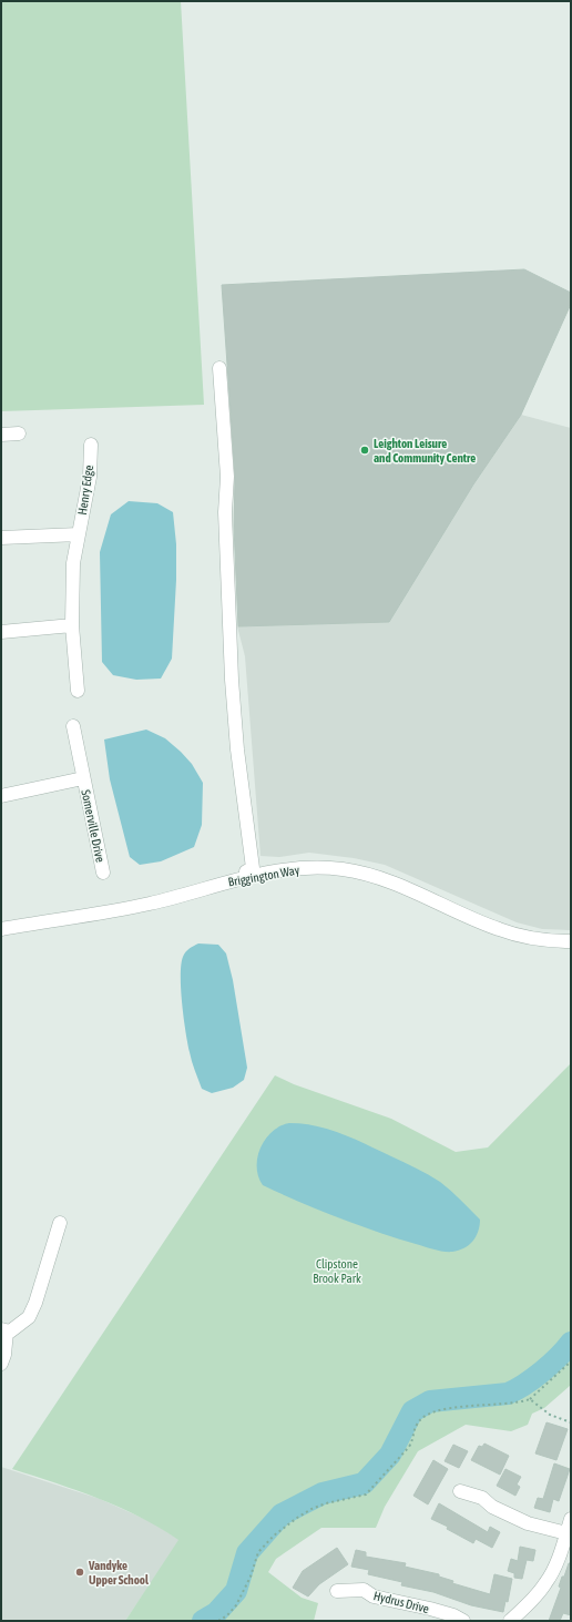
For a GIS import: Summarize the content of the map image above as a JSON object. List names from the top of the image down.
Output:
{
  "streets": {
    "street": [
      "Henry Edge",
      "Somerville Drive",
      "Briggington Way",
      "Hydrus Drive"
    ]
  },
  "parks": ["Clipstone Brook Park"],
  "places": ["Leighton Leisure and Community Centre", "Vandyke Upper School"]
}
